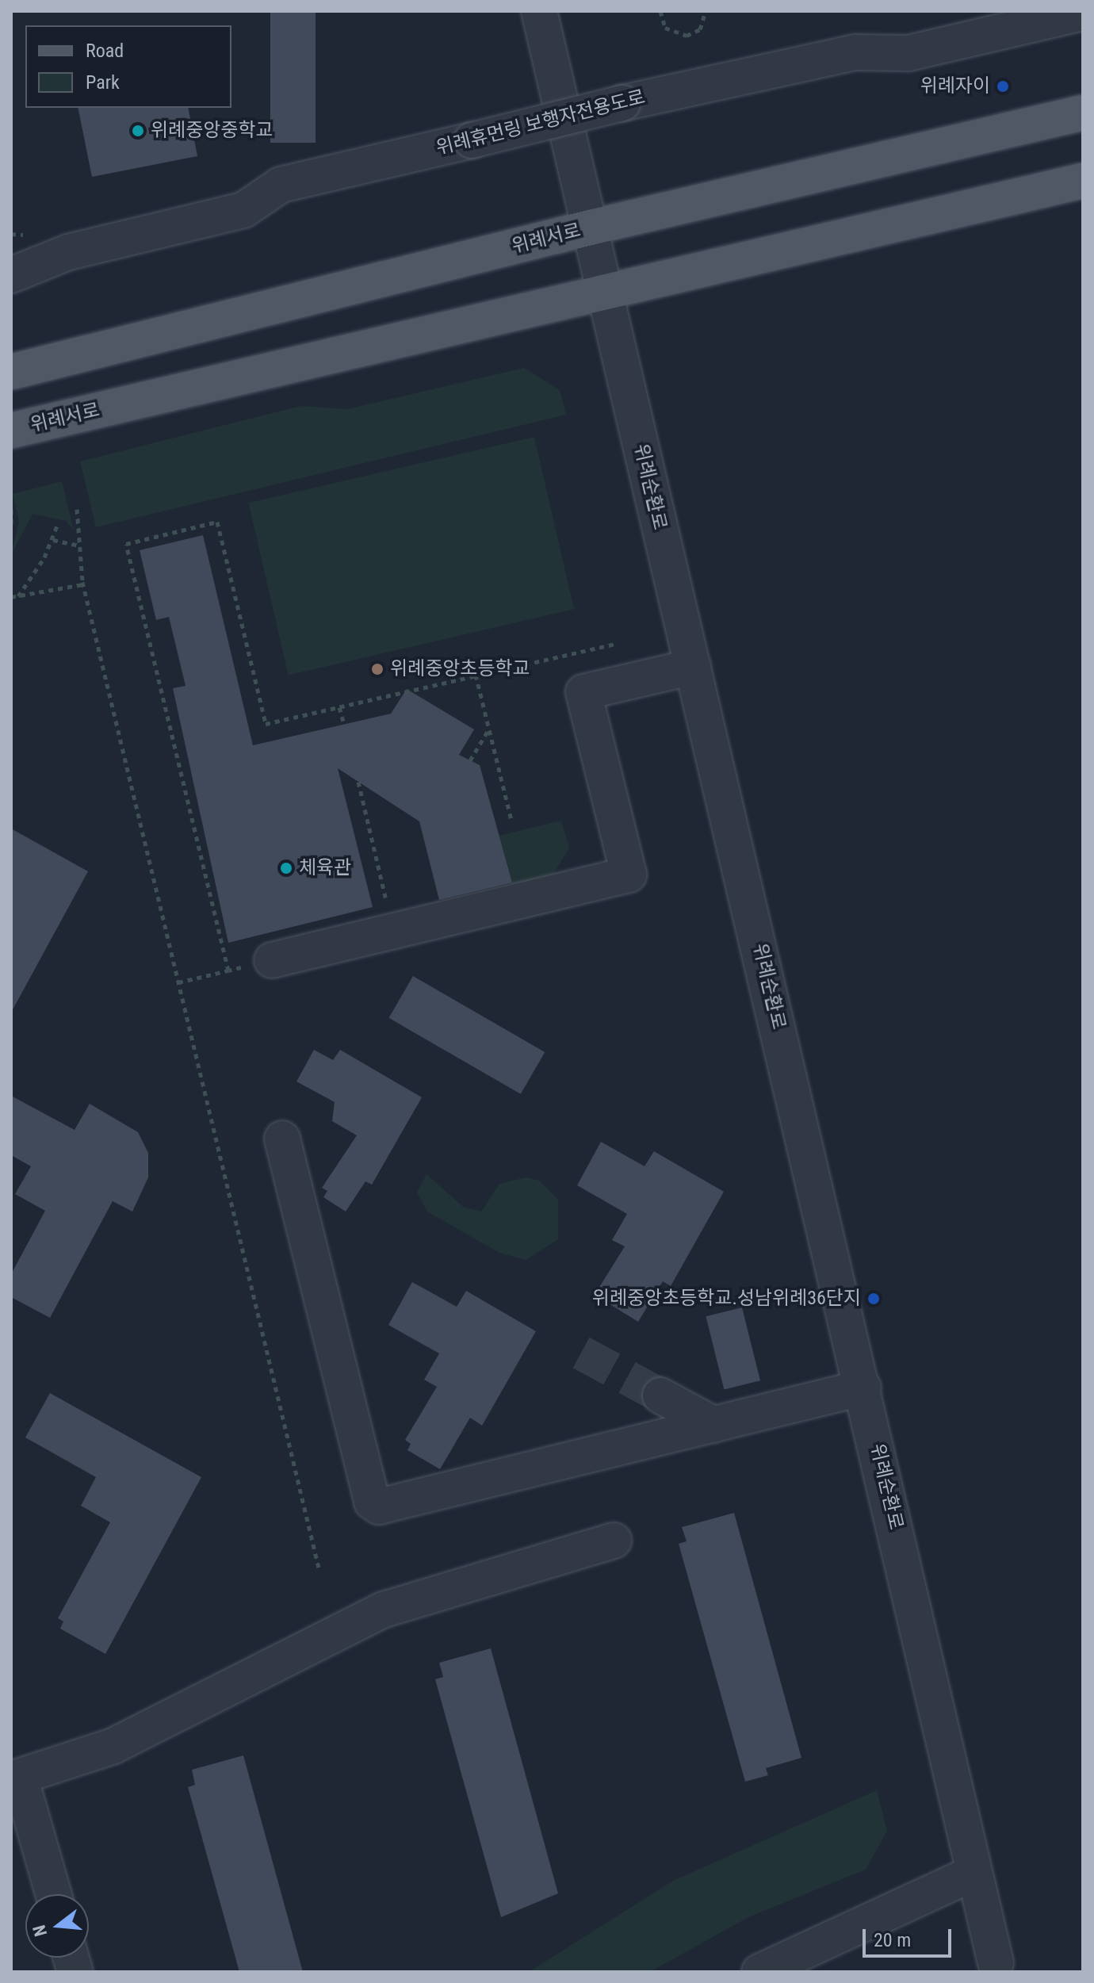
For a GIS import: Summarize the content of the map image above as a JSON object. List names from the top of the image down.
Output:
{
  "streets": {
    "main road": ["위례서로"],
    "street": ["위례휴먼링 보행자전용도로", "위례순환로"]
  },
  "crossings": [
    ["위례서로", "위례순환로"]
  ],
  "places": [
    "위례자이",
    "위례중앙중학교",
    "위례중앙초등학교",
    "체육관",
    "위례중앙초등학교.성남위례36단지"
  ],
  "legend": ["Road", "Park"],
  "scale_bar": "20 m",
  "north": "left"
}
